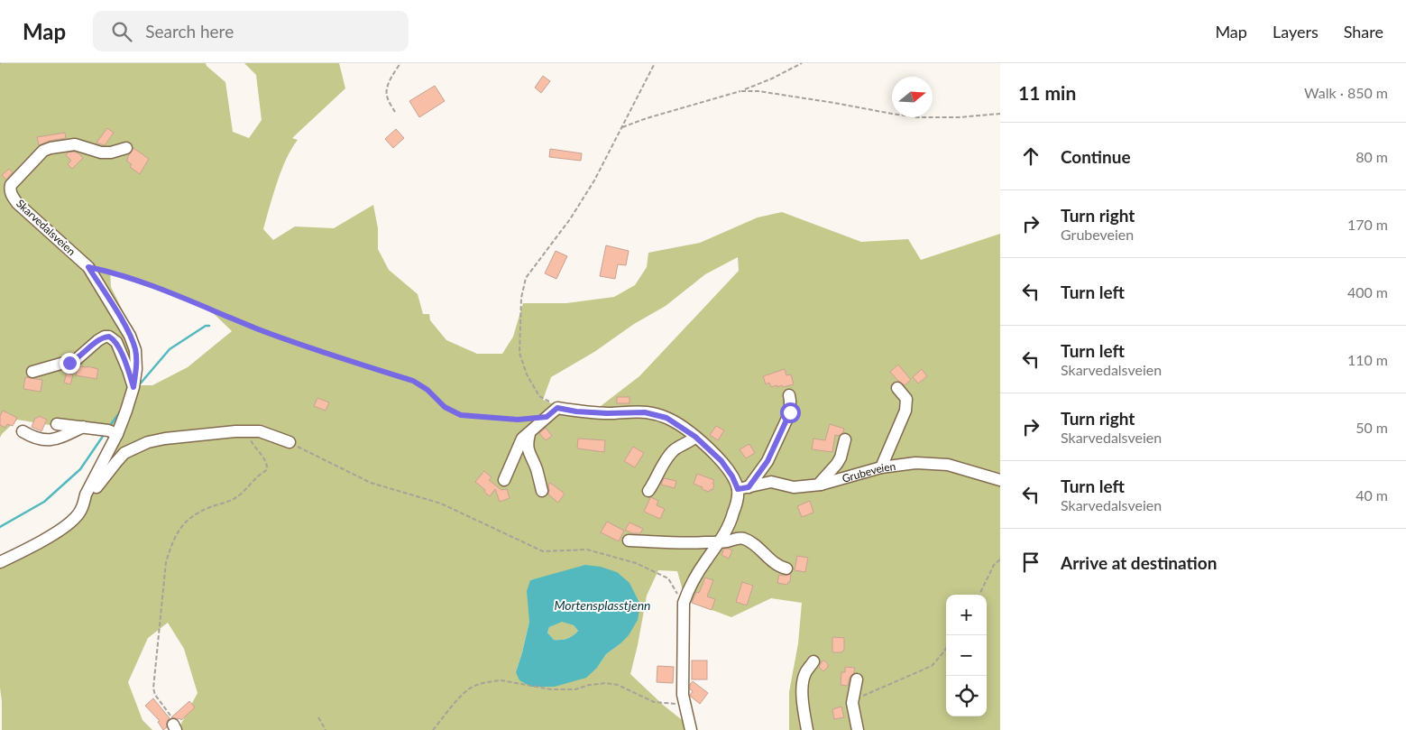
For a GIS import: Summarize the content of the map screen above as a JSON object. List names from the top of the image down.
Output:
{
  "streets": {
    "street": ["Skarvedalsveien", "Grubeveien"]
  },
  "water": ["Mortensplasstjenn"],
  "north": "right",
  "page": {
    "header": "Map",
    "search": "Search here",
    "nav": ["Map", "Layers", "Share"],
    "heading": ["11 min", "Walk · 850 m"],
    "list": [
      ["Continue", "80 m"],
      ["Turn right", "Grubeveien", "170 m"],
      ["Turn left", "400 m"],
      ["Turn left", "Skarvedalsveien", "110 m"],
      ["Turn right", "Skarvedalsveien", "50 m"],
      ["Turn left", "Skarvedalsveien", "40 m"],
      "Arrive at destination"
    ],
    "map_buttons": ["+", "−"]
  }
}
